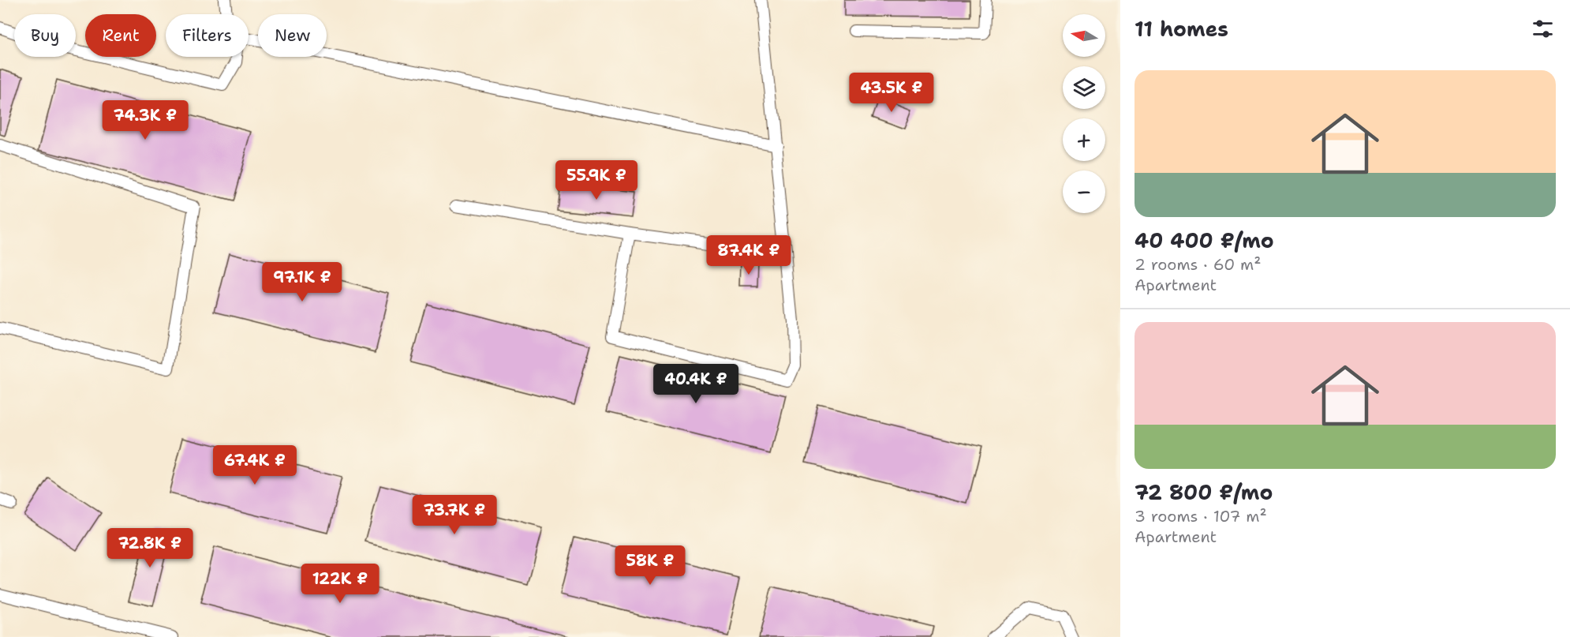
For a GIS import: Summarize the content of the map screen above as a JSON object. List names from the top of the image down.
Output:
{
  "north": "left",
  "page": {
    "heading": "11 homes",
    "map_buttons": ["+", "−"],
    "chip": [
      "Buy",
      "Rent",
      "Filters",
      "New"
    ],
    "list": [
      {
        "name": "40 400 ₽/mo",
        "note": "2 rooms · 60 m² · Apartment"
      },
      {
        "name": "72 800 ₽/mo",
        "note": "3 rooms · 107 m² · Apartment"
      }
    ],
    "price": [
      "43.5K ₽",
      "74.3K ₽",
      "55.9K ₽",
      "87.4K ₽",
      "97.1K ₽",
      "40.4K ₽",
      "67.4K ₽",
      "73.7K ₽",
      "72.8K ₽",
      "58K ₽",
      "122K ₽"
    ]
  }
}
